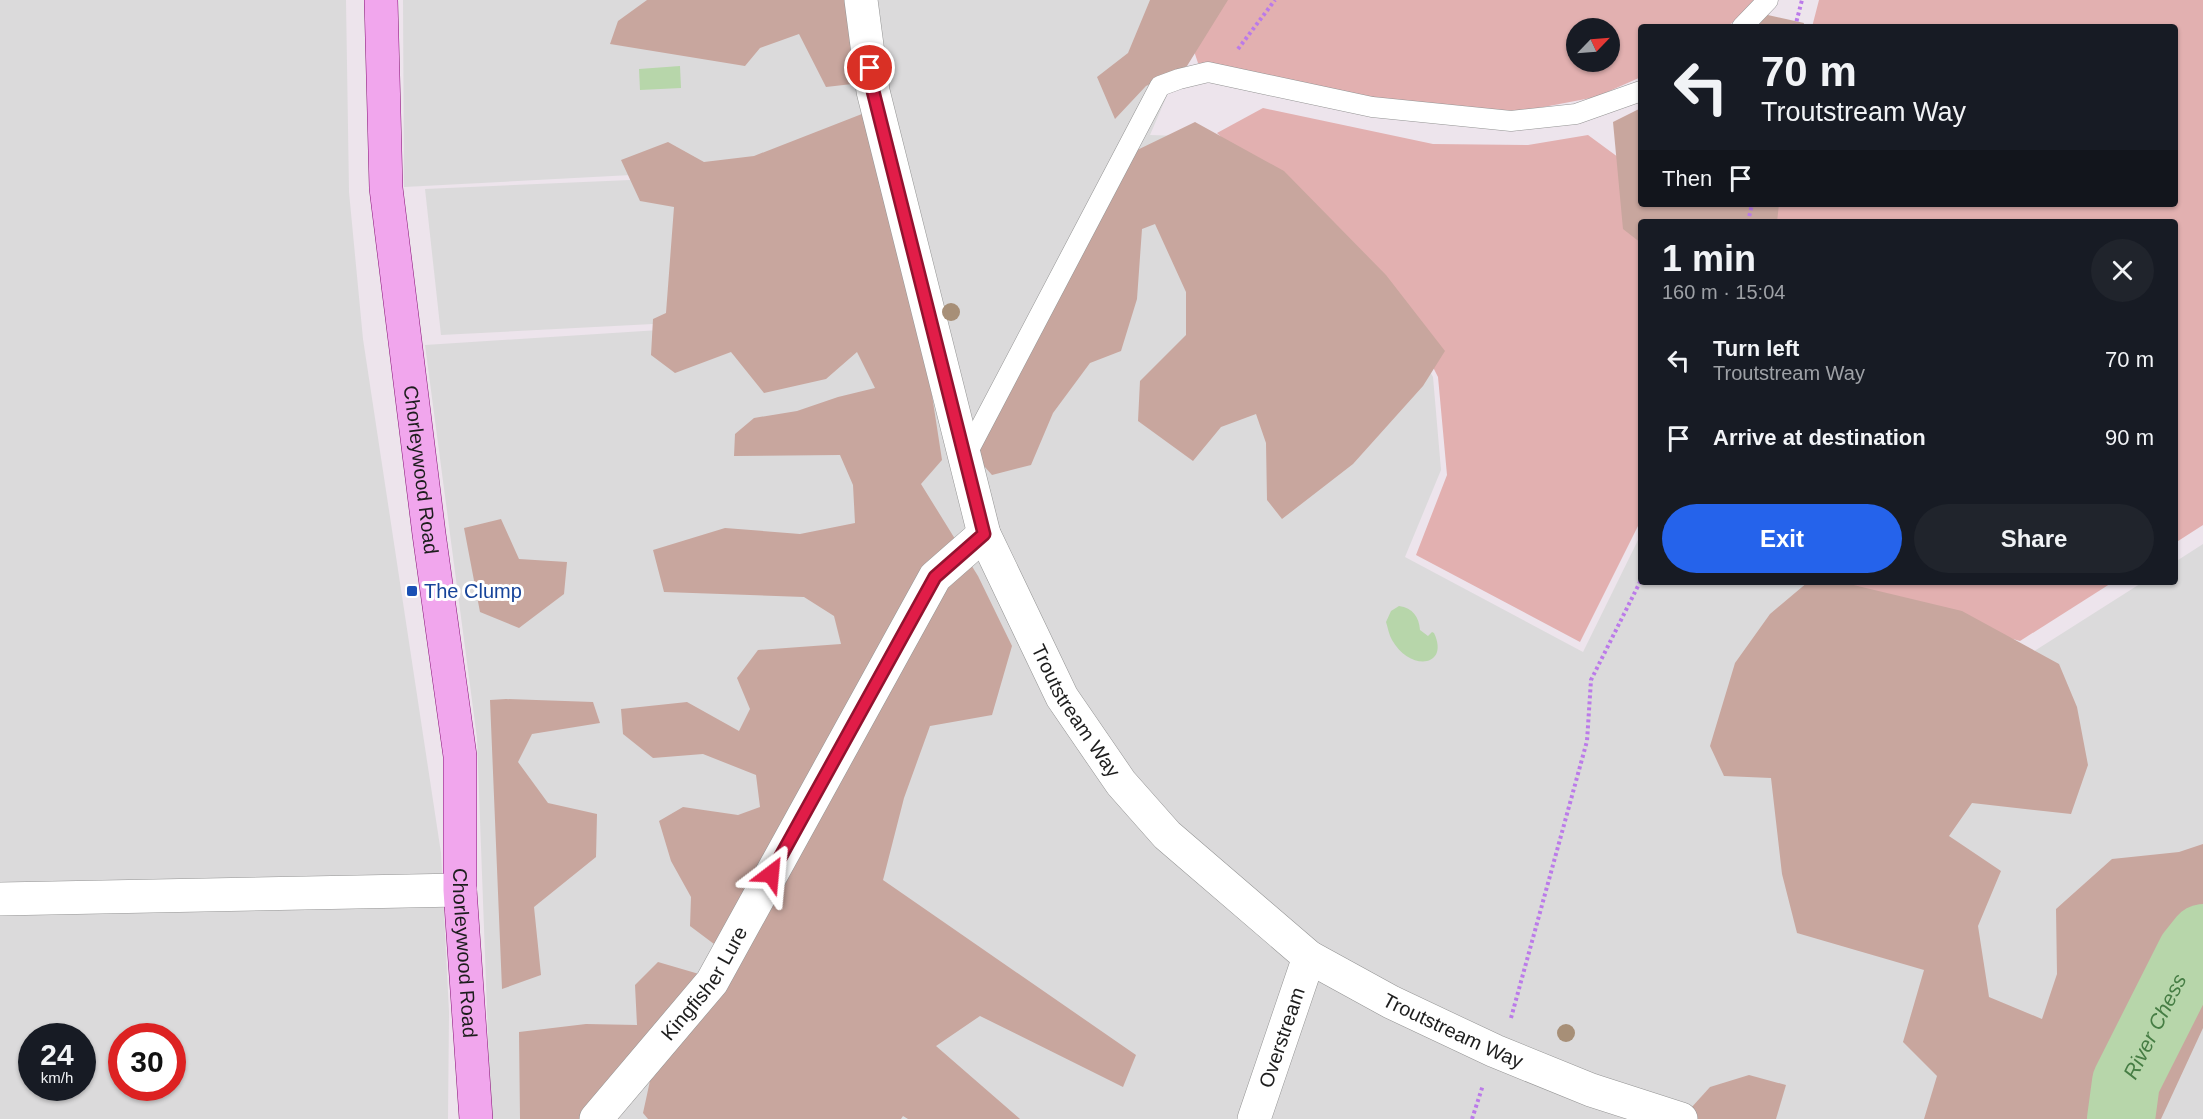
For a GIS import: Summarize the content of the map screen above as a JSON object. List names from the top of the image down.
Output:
{
  "streets": {
    "main road": ["Chorleywood Road"],
    "street": ["Troutstream Way", "Kingfisher Lure", "Overstream"]
  },
  "crossings": [
    ["Troutstream Way", "Kingfisher Lure"],
    ["Troutstream Way", "Overstream"]
  ],
  "water": ["River Chess"],
  "places": {
    "transit": ["The Clump"]
  },
  "north": "top right",
  "page": {
    "turn": ["70 m", "Troutstream Way"],
    "then": "Then",
    "heading": ["1 min", "160 m · 15:04"],
    "list": [
      {
        "name": "Turn left",
        "note": "Troutstream Way",
        "value": "70 m"
      },
      {
        "name": "Arrive at destination",
        "value": "90 m"
      }
    ],
    "buttons": ["Exit", "Share"],
    "speed": "24 km/h",
    "limit": "30"
  }
}
